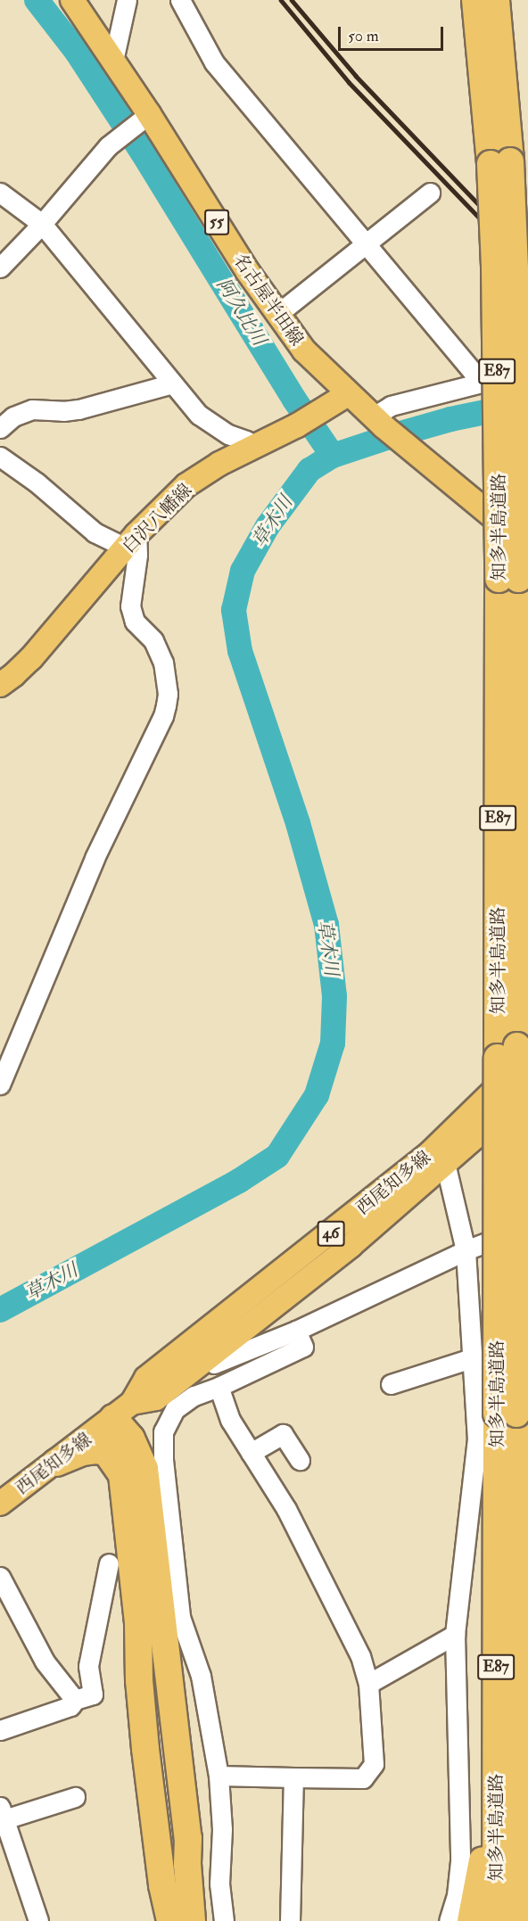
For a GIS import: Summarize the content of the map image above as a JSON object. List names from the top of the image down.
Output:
{
  "streets": {
    "highway": ["E87", "知多半島道路"],
    "main road": [
      "55",
      "名古屋半田線",
      "白沢八幡線",
      "西尾知多線",
      "46"
    ]
  },
  "crossings": [
    ["名古屋半田線", "白沢八幡線"],
    ["知多半島道路", "西尾知多線"]
  ],
  "water": ["阿久比川", "草木川"],
  "scale_bar": "50 m"
}
